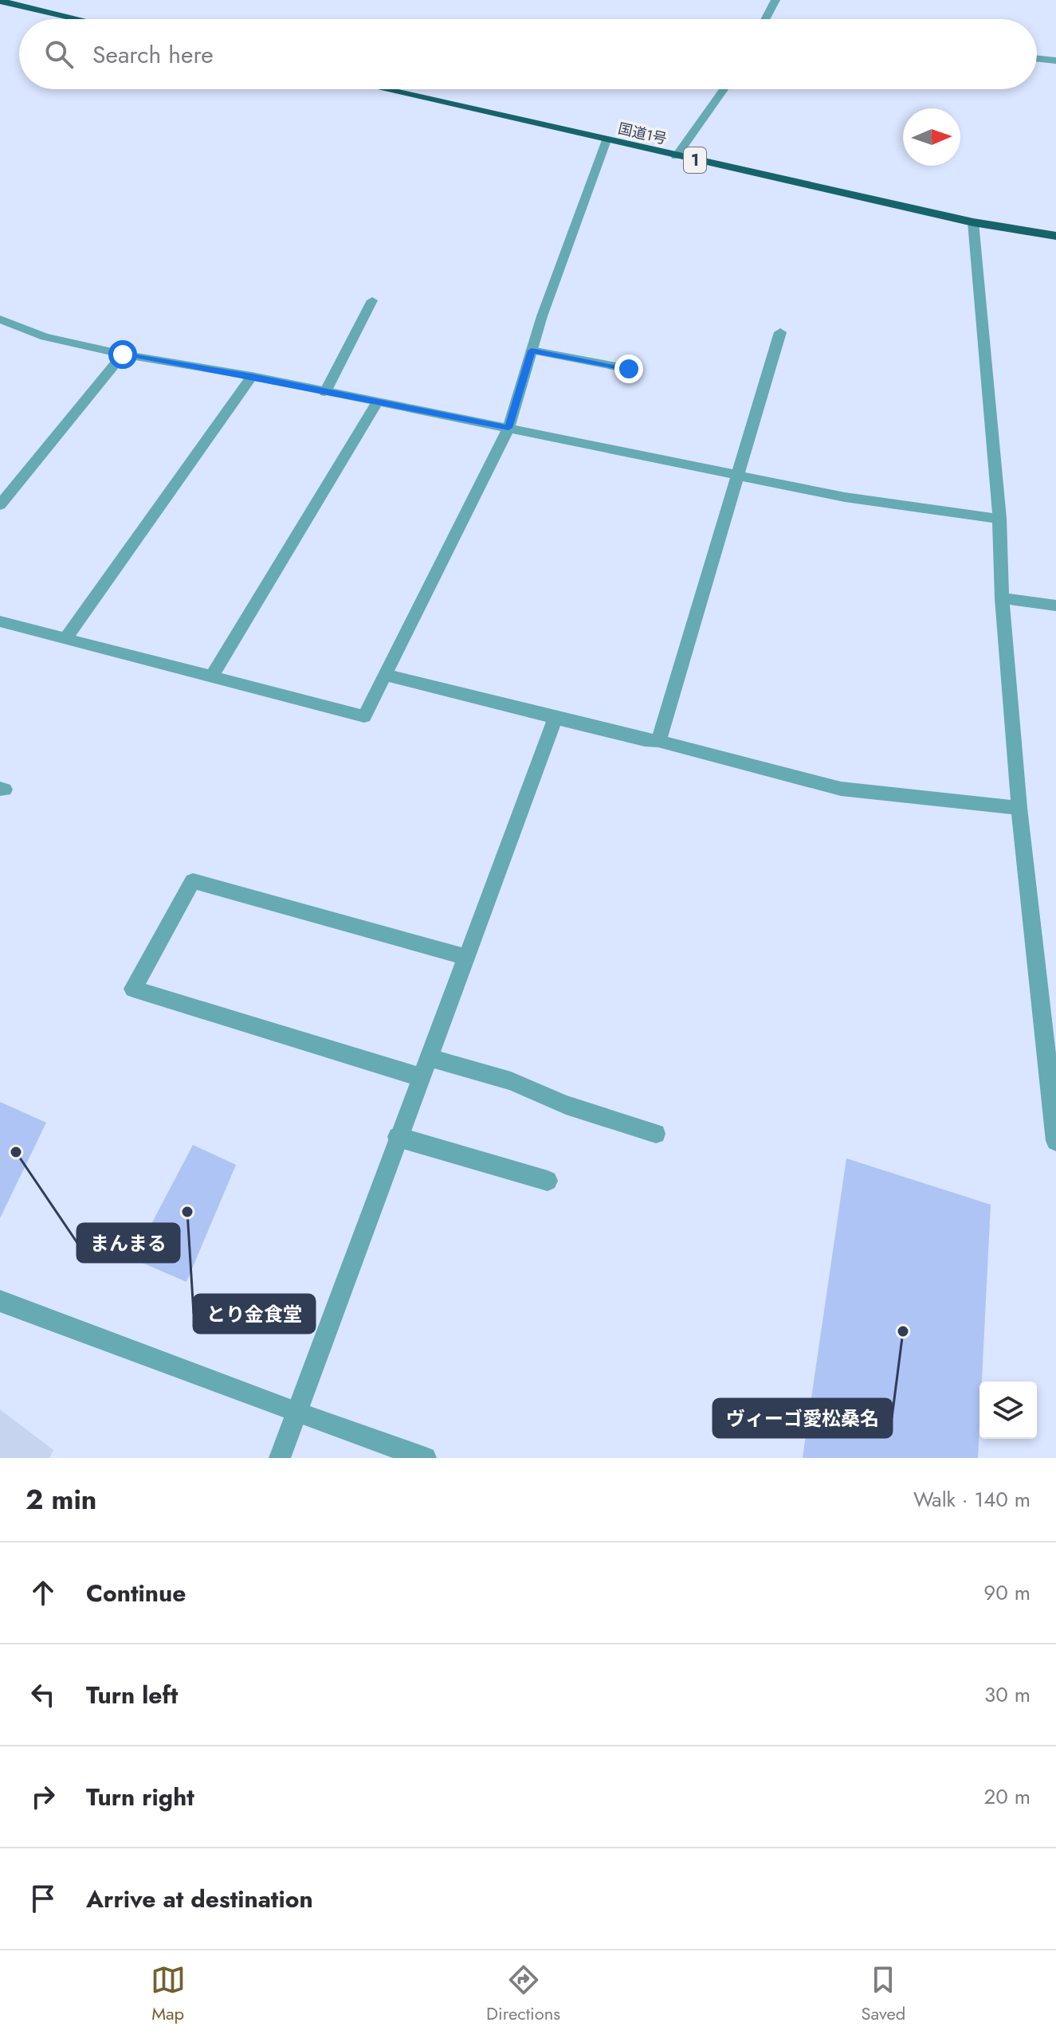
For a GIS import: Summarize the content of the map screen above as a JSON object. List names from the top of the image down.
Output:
{
  "streets": {
    "highway": ["国道1号", "1"]
  },
  "places": ["まんまる", "とり金食堂", "ヴィーゴ愛松桑名"],
  "north": "right",
  "page": {
    "search": "Search here",
    "heading": ["2 min", "Walk · 140 m"],
    "list": [
      ["Continue", "90 m"],
      ["Turn left", "30 m"],
      ["Turn right", "20 m"],
      "Arrive at destination"
    ],
    "nav": ["Map", "Directions", "Saved"]
  }
}
